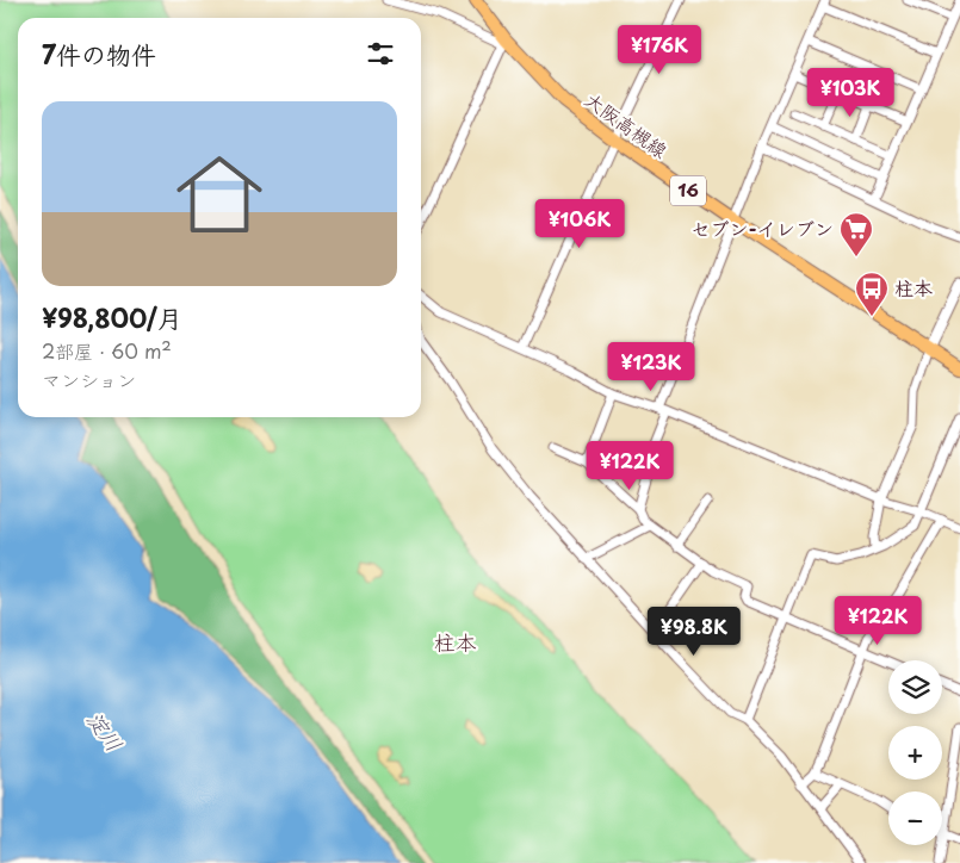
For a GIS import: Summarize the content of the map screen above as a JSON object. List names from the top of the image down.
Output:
{
  "streets": {
    "main road": ["大阪高槻線", "16"]
  },
  "districts": ["柱本"],
  "water": ["淀川"],
  "places": {
    "supermarket": ["セブン-イレブン"],
    "bus stop": ["柱本"]
  },
  "page": {
    "heading": "7件の物件",
    "price": [
      "¥176K",
      "¥103K",
      "¥106K",
      "¥123K",
      "¥122K",
      "¥122K",
      "¥98.8K"
    ],
    "list": [
      {
        "name": "¥98,800/月",
        "note": "2部屋 · 60 m² · マンション"
      }
    ],
    "map_buttons": ["+", "−"]
  }
}
